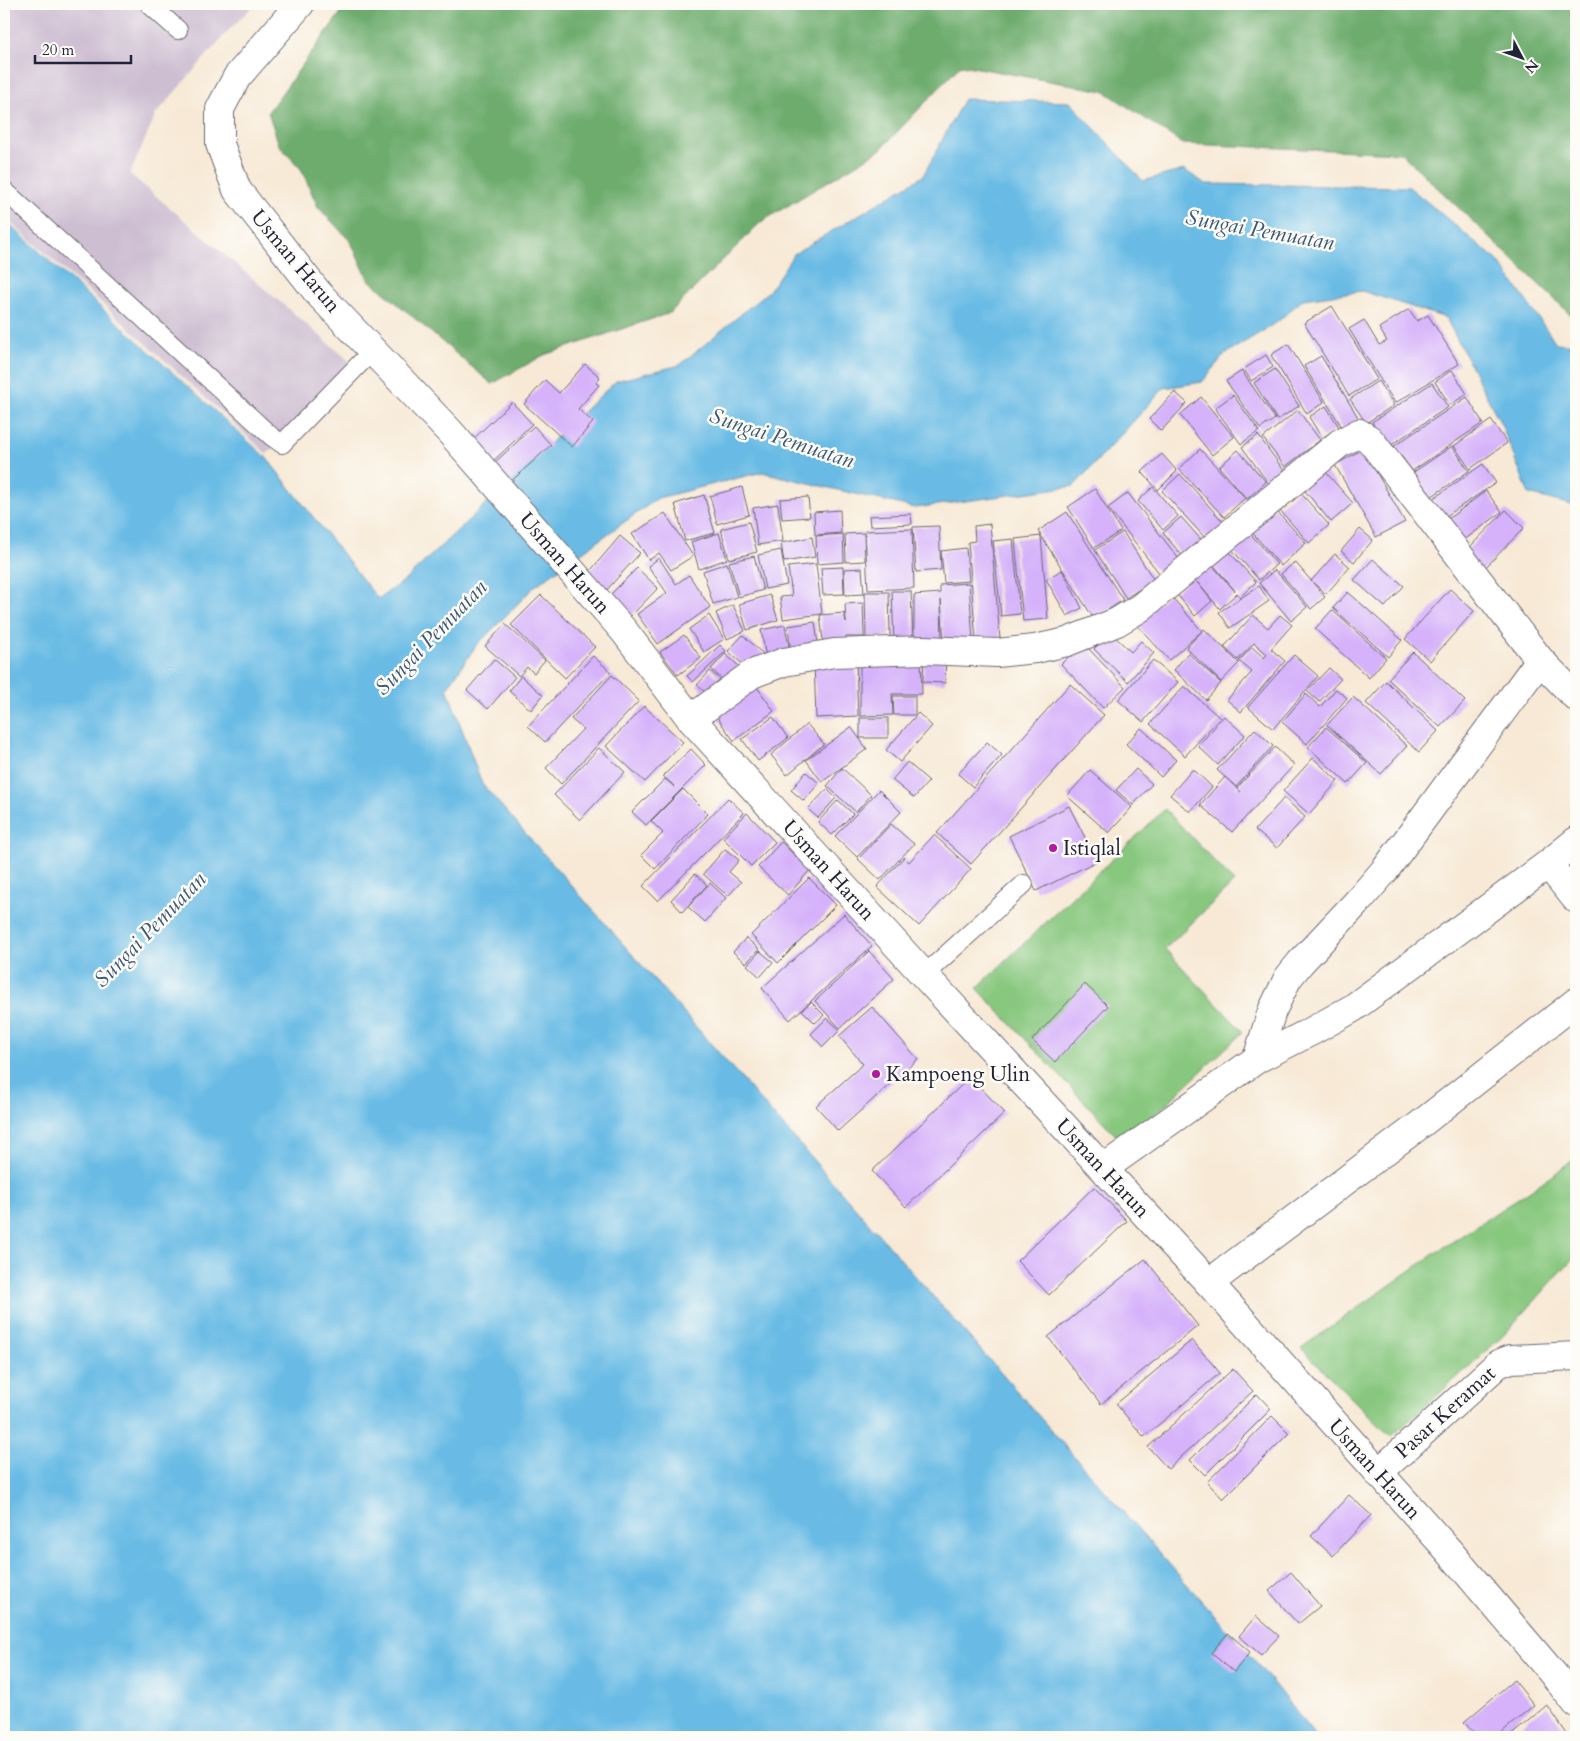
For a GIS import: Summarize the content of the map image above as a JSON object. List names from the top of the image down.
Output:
{
  "streets": {
    "street": ["Usman Harun", "Pasar Keramat"]
  },
  "crossings": [
    ["Usman Harun", "Pasar Keramat"]
  ],
  "water": ["Sungai Pemuatan"],
  "places": ["Istiqlal", "Kampoeng Ulin"],
  "scale_bar": "20 m",
  "north": "bottom right"
}
